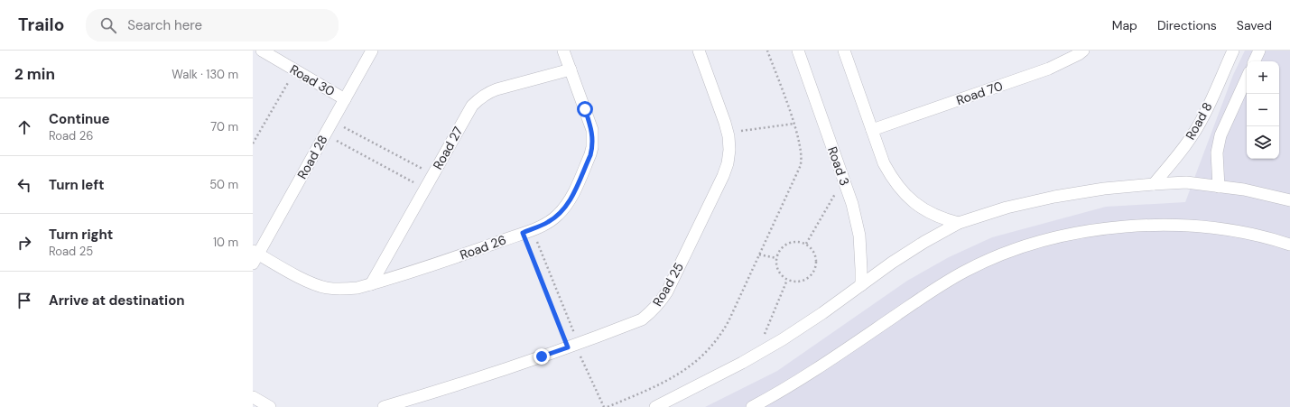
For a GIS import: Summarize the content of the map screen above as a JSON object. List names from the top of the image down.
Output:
{
  "streets": {
    "street": [
      "Road 30",
      "Road 70",
      "Road 8",
      "Road 27",
      "Road 28",
      "Road 3",
      "Road 26",
      "Road 25"
    ]
  },
  "crossings": [
    ["Road 30", "Road 28"],
    ["Road 27", "Road 26"],
    ["Road 28", "Road 26"]
  ],
  "page": {
    "header": "Trailo",
    "search": "Search here",
    "nav": ["Map", "Directions", "Saved"],
    "heading": ["2 min", "Walk · 130 m"],
    "map_buttons": ["+", "−"],
    "list": [
      ["Continue", "Road 26", "70 m"],
      ["Turn left", "50 m"],
      ["Turn right", "Road 25", "10 m"],
      "Arrive at destination"
    ]
  }
}
